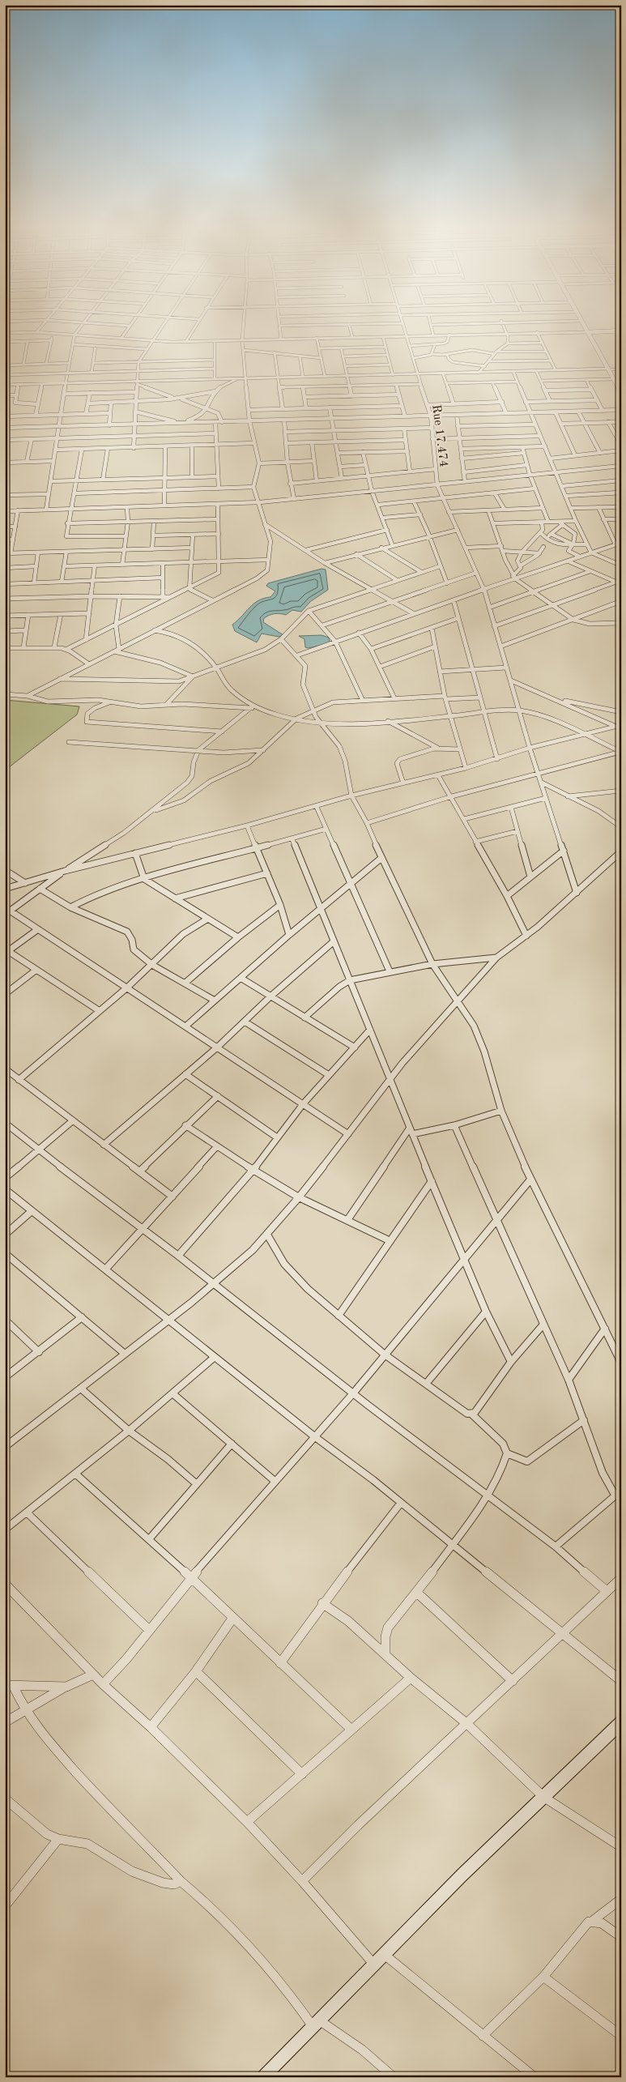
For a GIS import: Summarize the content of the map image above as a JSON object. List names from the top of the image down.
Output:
{
  "streets": {
    "street": ["Rue 17.474"]
  }
}
